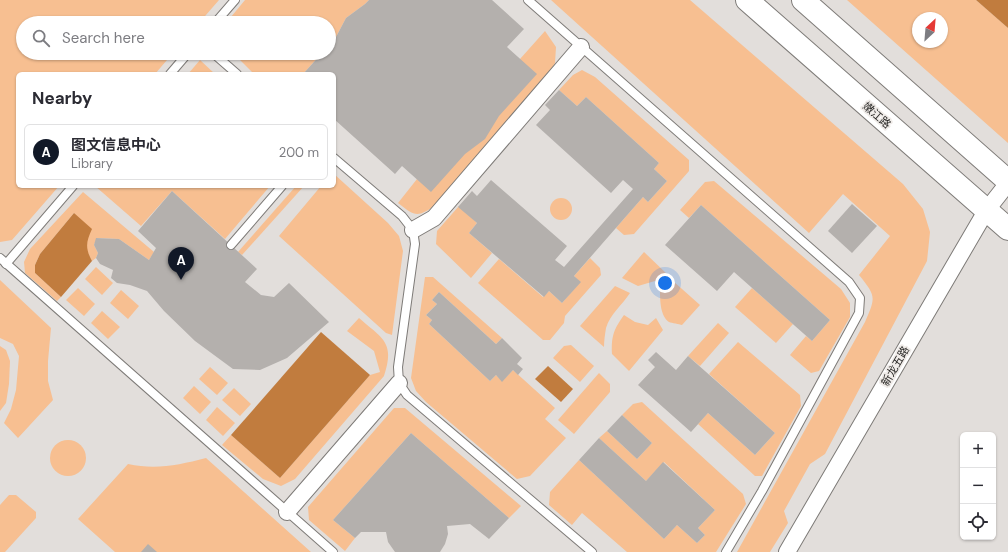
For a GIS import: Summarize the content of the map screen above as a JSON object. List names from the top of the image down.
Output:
{
  "streets": {
    "main road": ["嫩江路"],
    "street": ["新龙五路"]
  },
  "crossings": [
    ["嫩江路", "新龙五路"]
  ],
  "north": "top right",
  "page": {
    "search": "Search here",
    "heading": "Nearby",
    "list": [
      {
        "mark": "A",
        "name": "图文信息中心",
        "note": "Library",
        "value": "200 m"
      }
    ],
    "pins": "A",
    "map_buttons": ["+", "−"]
  }
}
